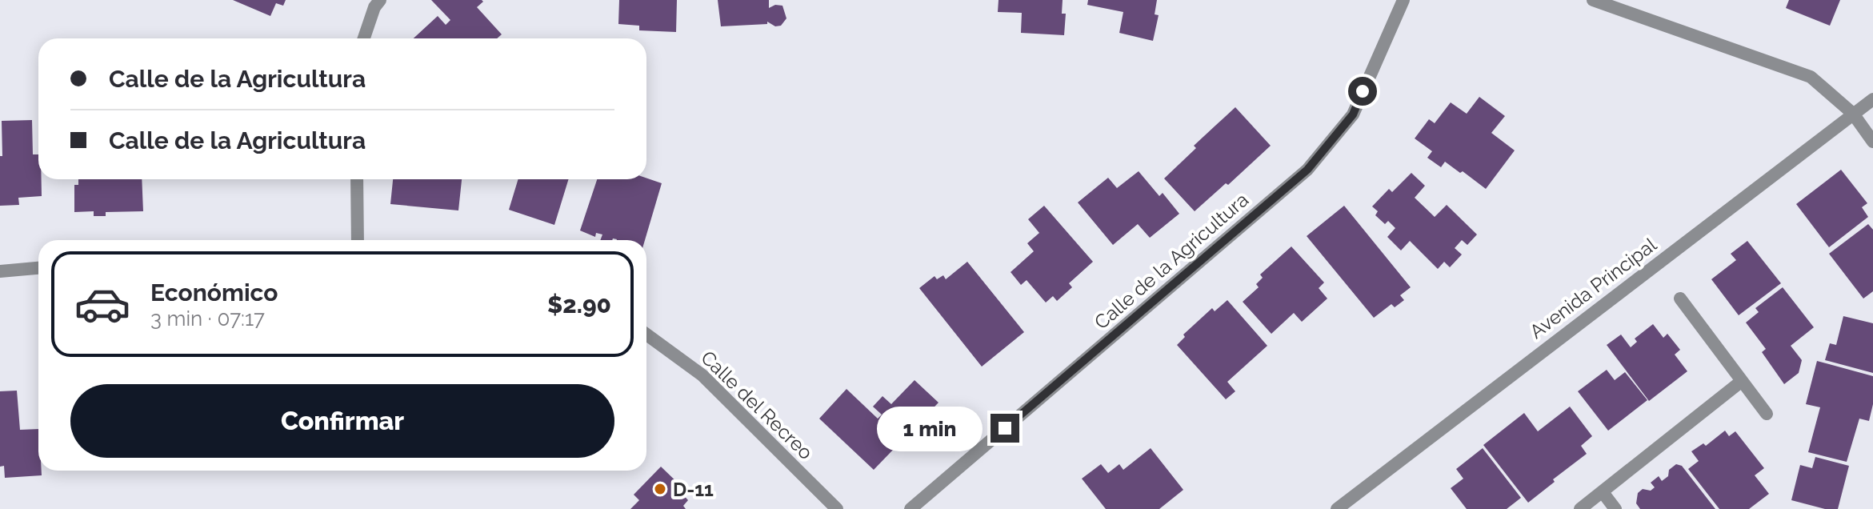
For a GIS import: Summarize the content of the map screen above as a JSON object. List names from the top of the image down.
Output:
{
  "streets": {
    "street": ["Calle de la Agricultura", "Avenida Principal", "Calle del Recreo"]
  },
  "places": ["D-11"],
  "page": {
    "banner": ["Calle de la Agricultura", "Calle de la Agricultura"],
    "list": [
      {
        "name": "Económico",
        "note": "3 min · 07:17",
        "value": "$2.90"
      }
    ],
    "buttons": "Confirmar",
    "bubble": "1 min"
  }
}
